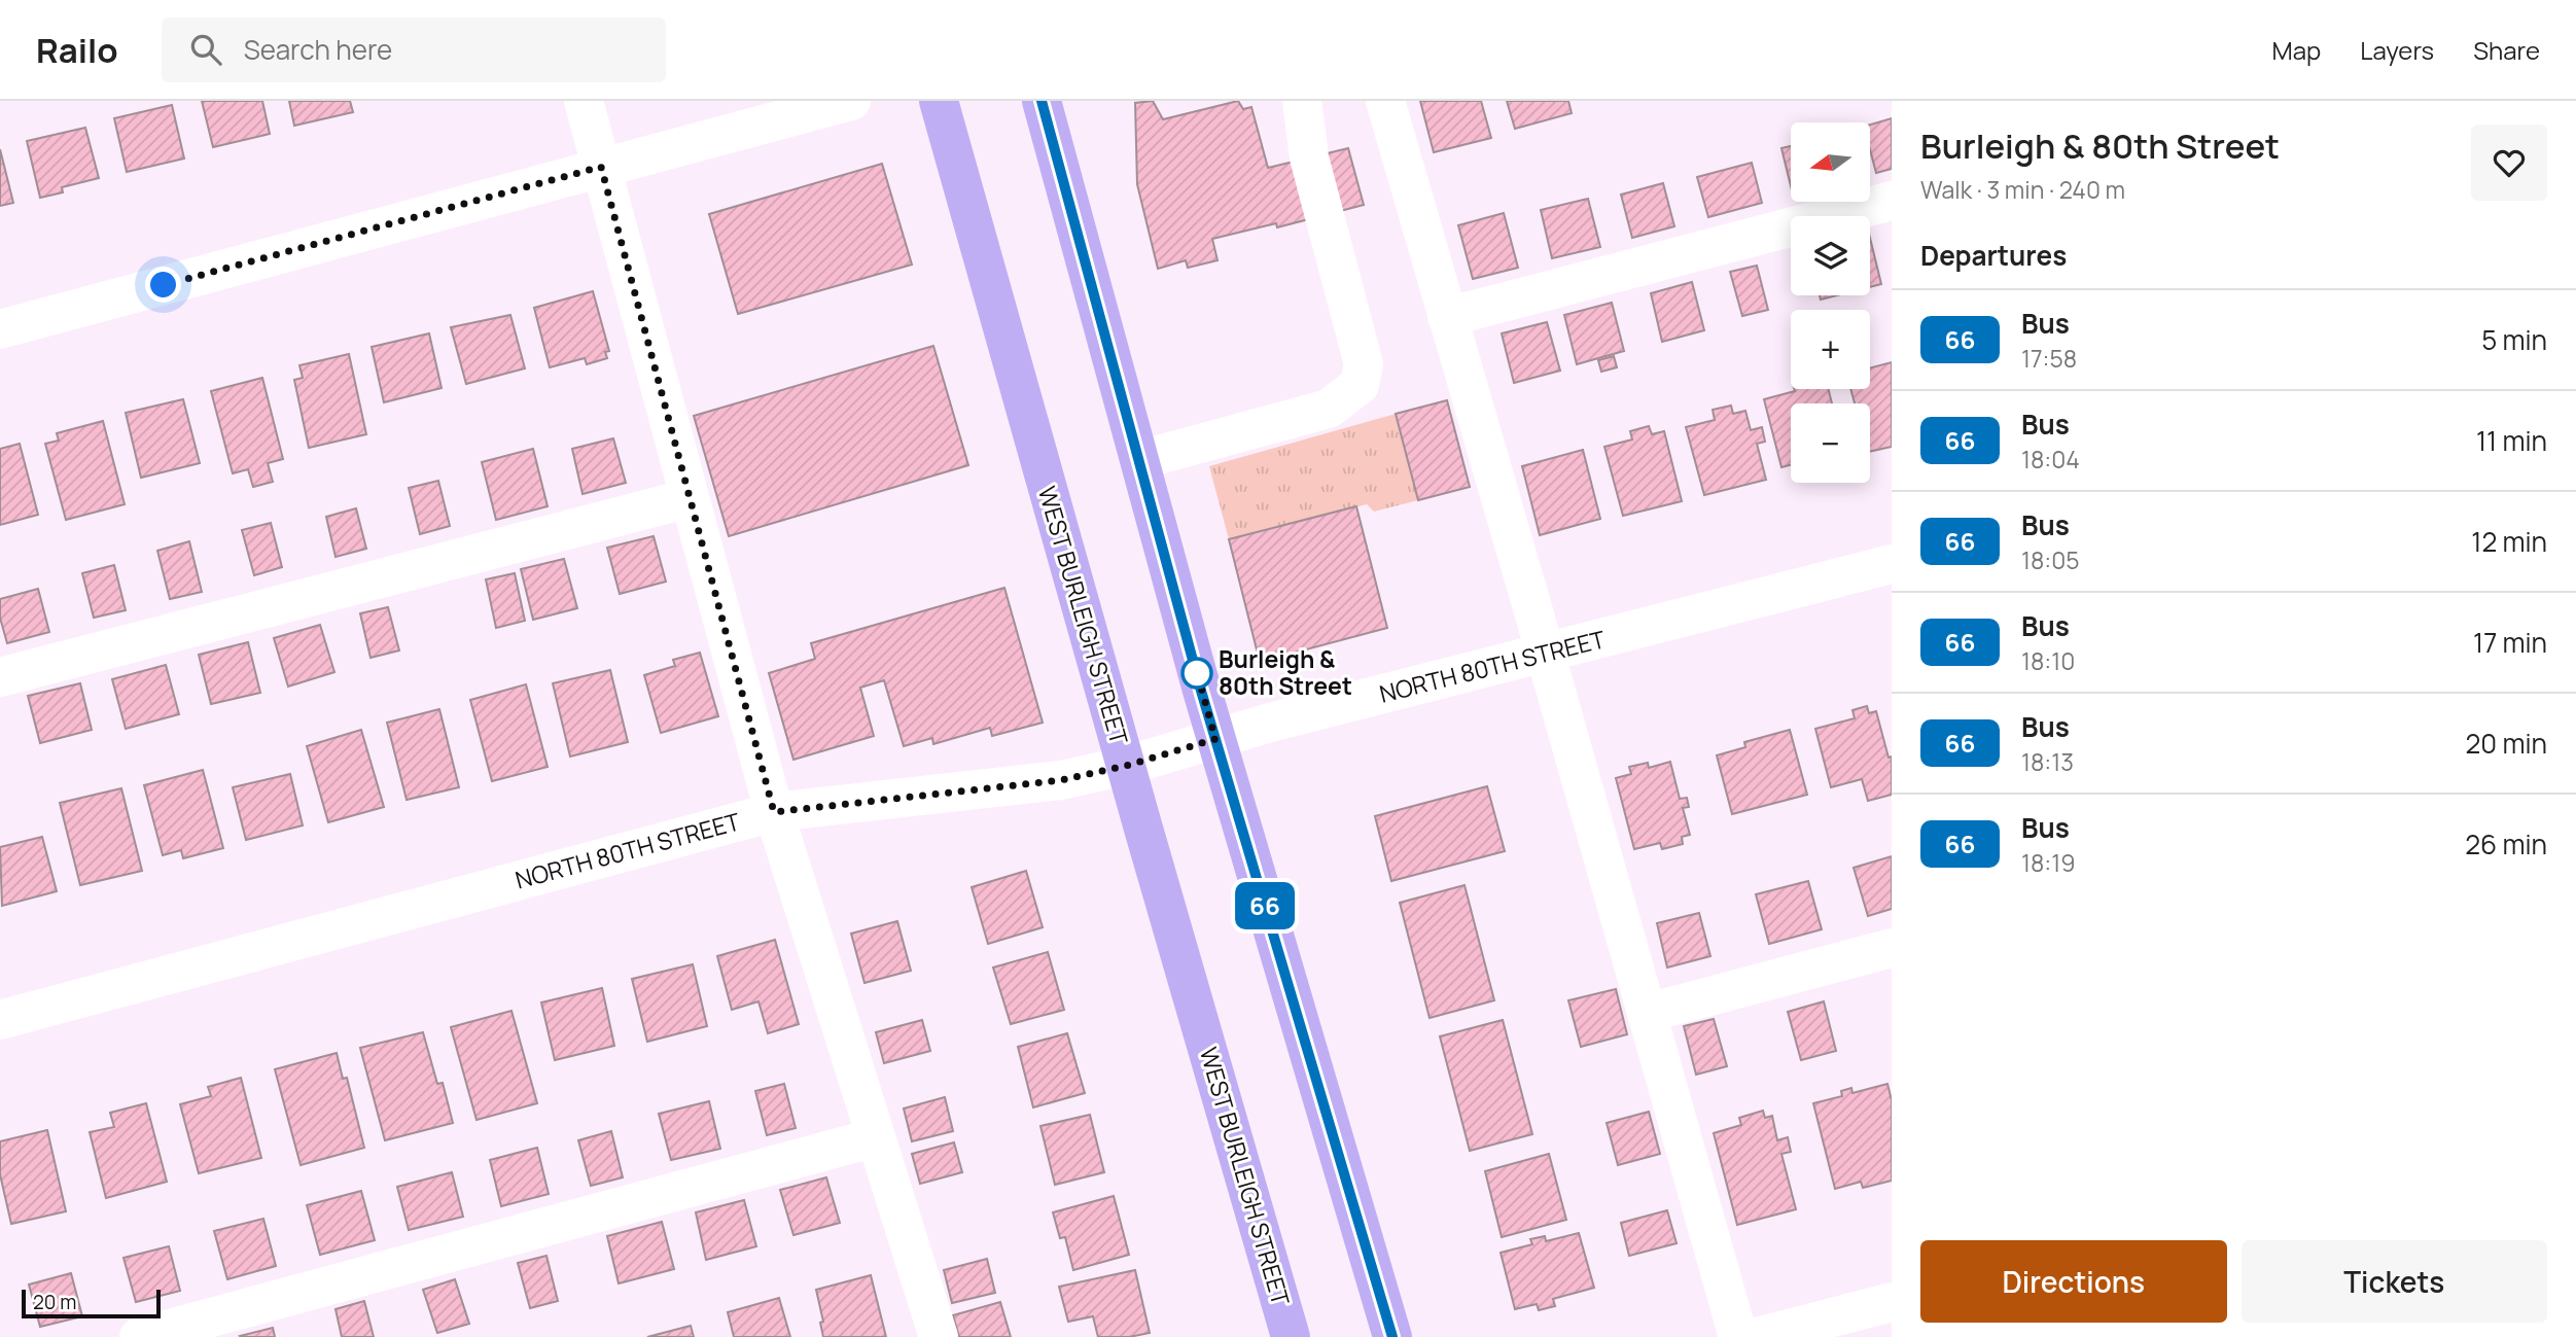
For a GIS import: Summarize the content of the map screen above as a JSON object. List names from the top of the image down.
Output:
{
  "streets": {
    "main road": ["WEST BURLEIGH STREET"],
    "street": ["NORTH 80TH STREET"]
  },
  "crossings": [
    ["WEST BURLEIGH STREET", "NORTH 80TH STREET"]
  ],
  "places": ["Burleigh & 80th Street"],
  "lines": ["bus line 66"],
  "scale_bar": "20 m",
  "north": "left",
  "page": {
    "header": "Railo",
    "search": "Search here",
    "nav": ["Map", "Layers", "Share"],
    "on_map": "66",
    "heading": [
      ["Burleigh & 80th Street", "Walk · 3 min · 240 m"],
      "Departures"
    ],
    "map_buttons": ["+", "−"],
    "list": [
      {
        "mark": "66",
        "name": "Bus",
        "note": "17:58",
        "value": "5 min"
      },
      {
        "mark": "66",
        "name": "Bus",
        "note": "18:04",
        "value": "11 min"
      },
      {
        "mark": "66",
        "name": "Bus",
        "note": "18:05",
        "value": "12 min"
      },
      {
        "mark": "66",
        "name": "Bus",
        "note": "18:10",
        "value": "17 min"
      },
      {
        "mark": "66",
        "name": "Bus",
        "note": "18:13",
        "value": "20 min"
      },
      {
        "mark": "66",
        "name": "Bus",
        "note": "18:19",
        "value": "26 min"
      }
    ],
    "buttons": ["Directions", "Tickets"],
    "scale": "20 m"
  }
}
